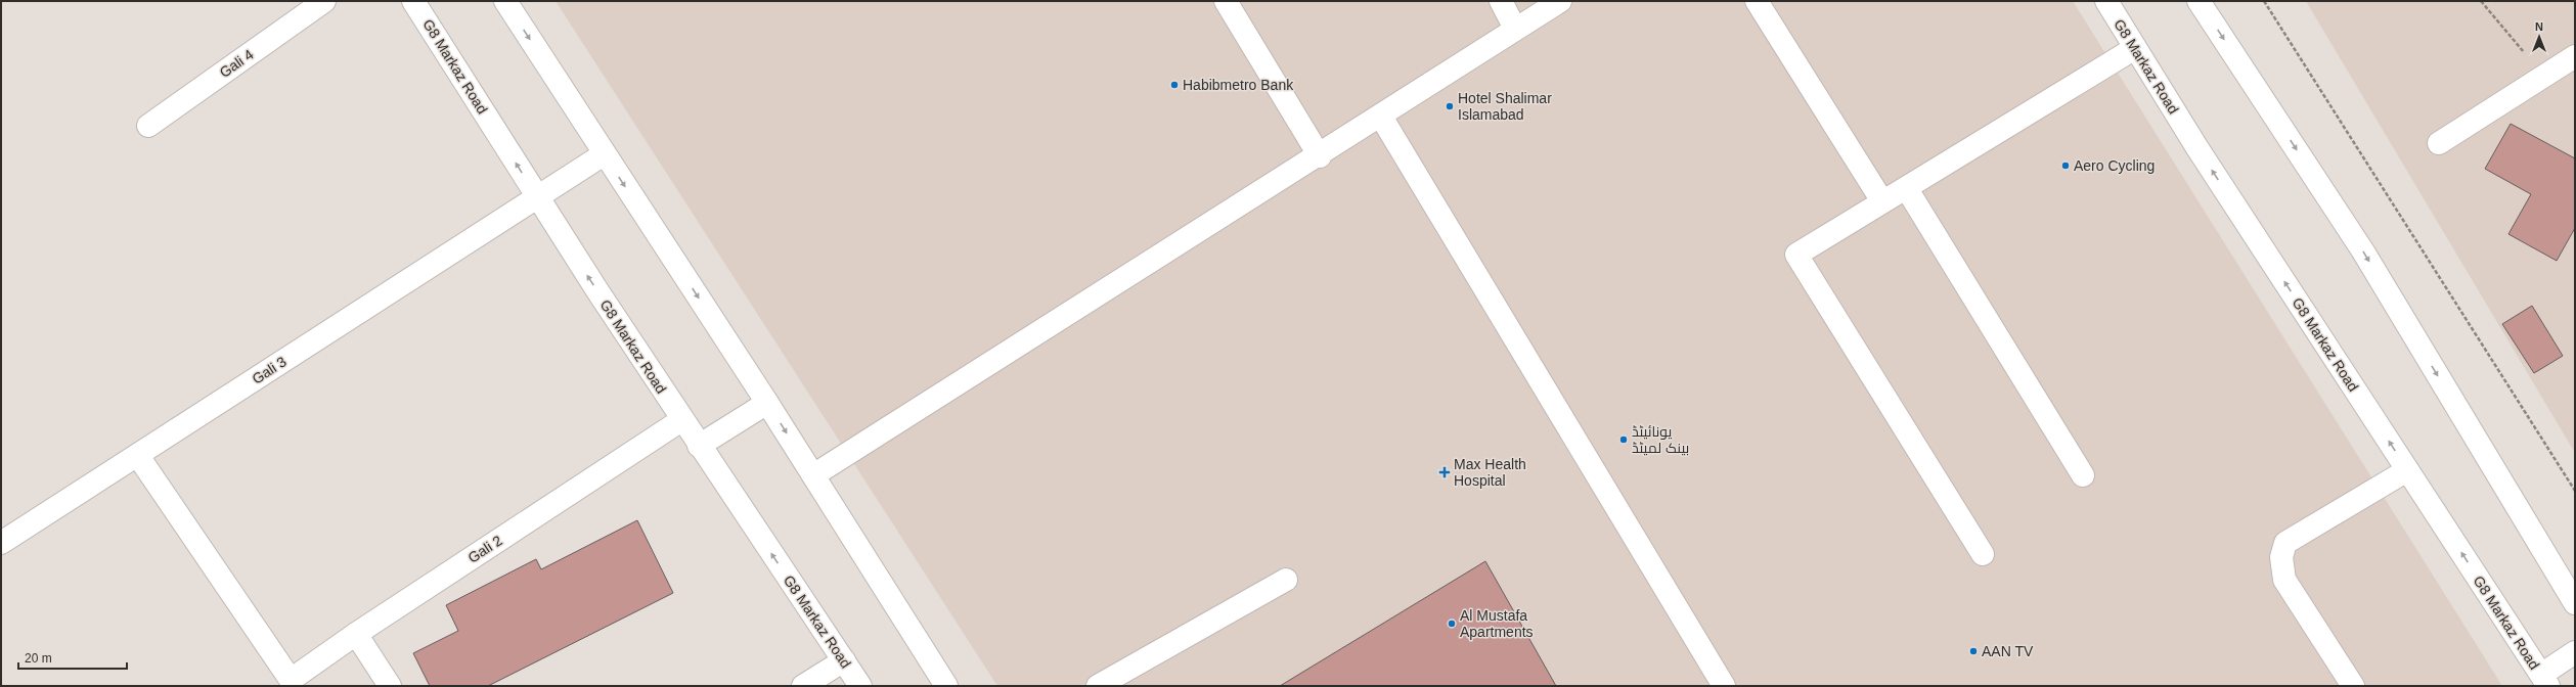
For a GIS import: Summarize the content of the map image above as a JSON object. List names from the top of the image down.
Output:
{
  "streets": {
    "street": [
      "Gali 4",
      "G8 Markaz Road",
      "Gali 3",
      "Gali 2"
    ]
  },
  "crossings": [
    ["G8 Markaz Road", "Gali 3"],
    ["G8 Markaz Road", "Gali 2"],
    ["Gali 3", "Gali 2"]
  ],
  "places": {
    "other": [
      "Habibmetro Bank",
      "Hotel Shalimar Islamabad",
      "Aero Cycling",
      "یونائیٹڈ بینک لمیٹڈ",
      "Al Mustafa Apartments",
      "AAN TV"
    ],
    "health": ["Max Health Hospital"]
  },
  "scale_bar": "20 m",
  "north": "top"
}
